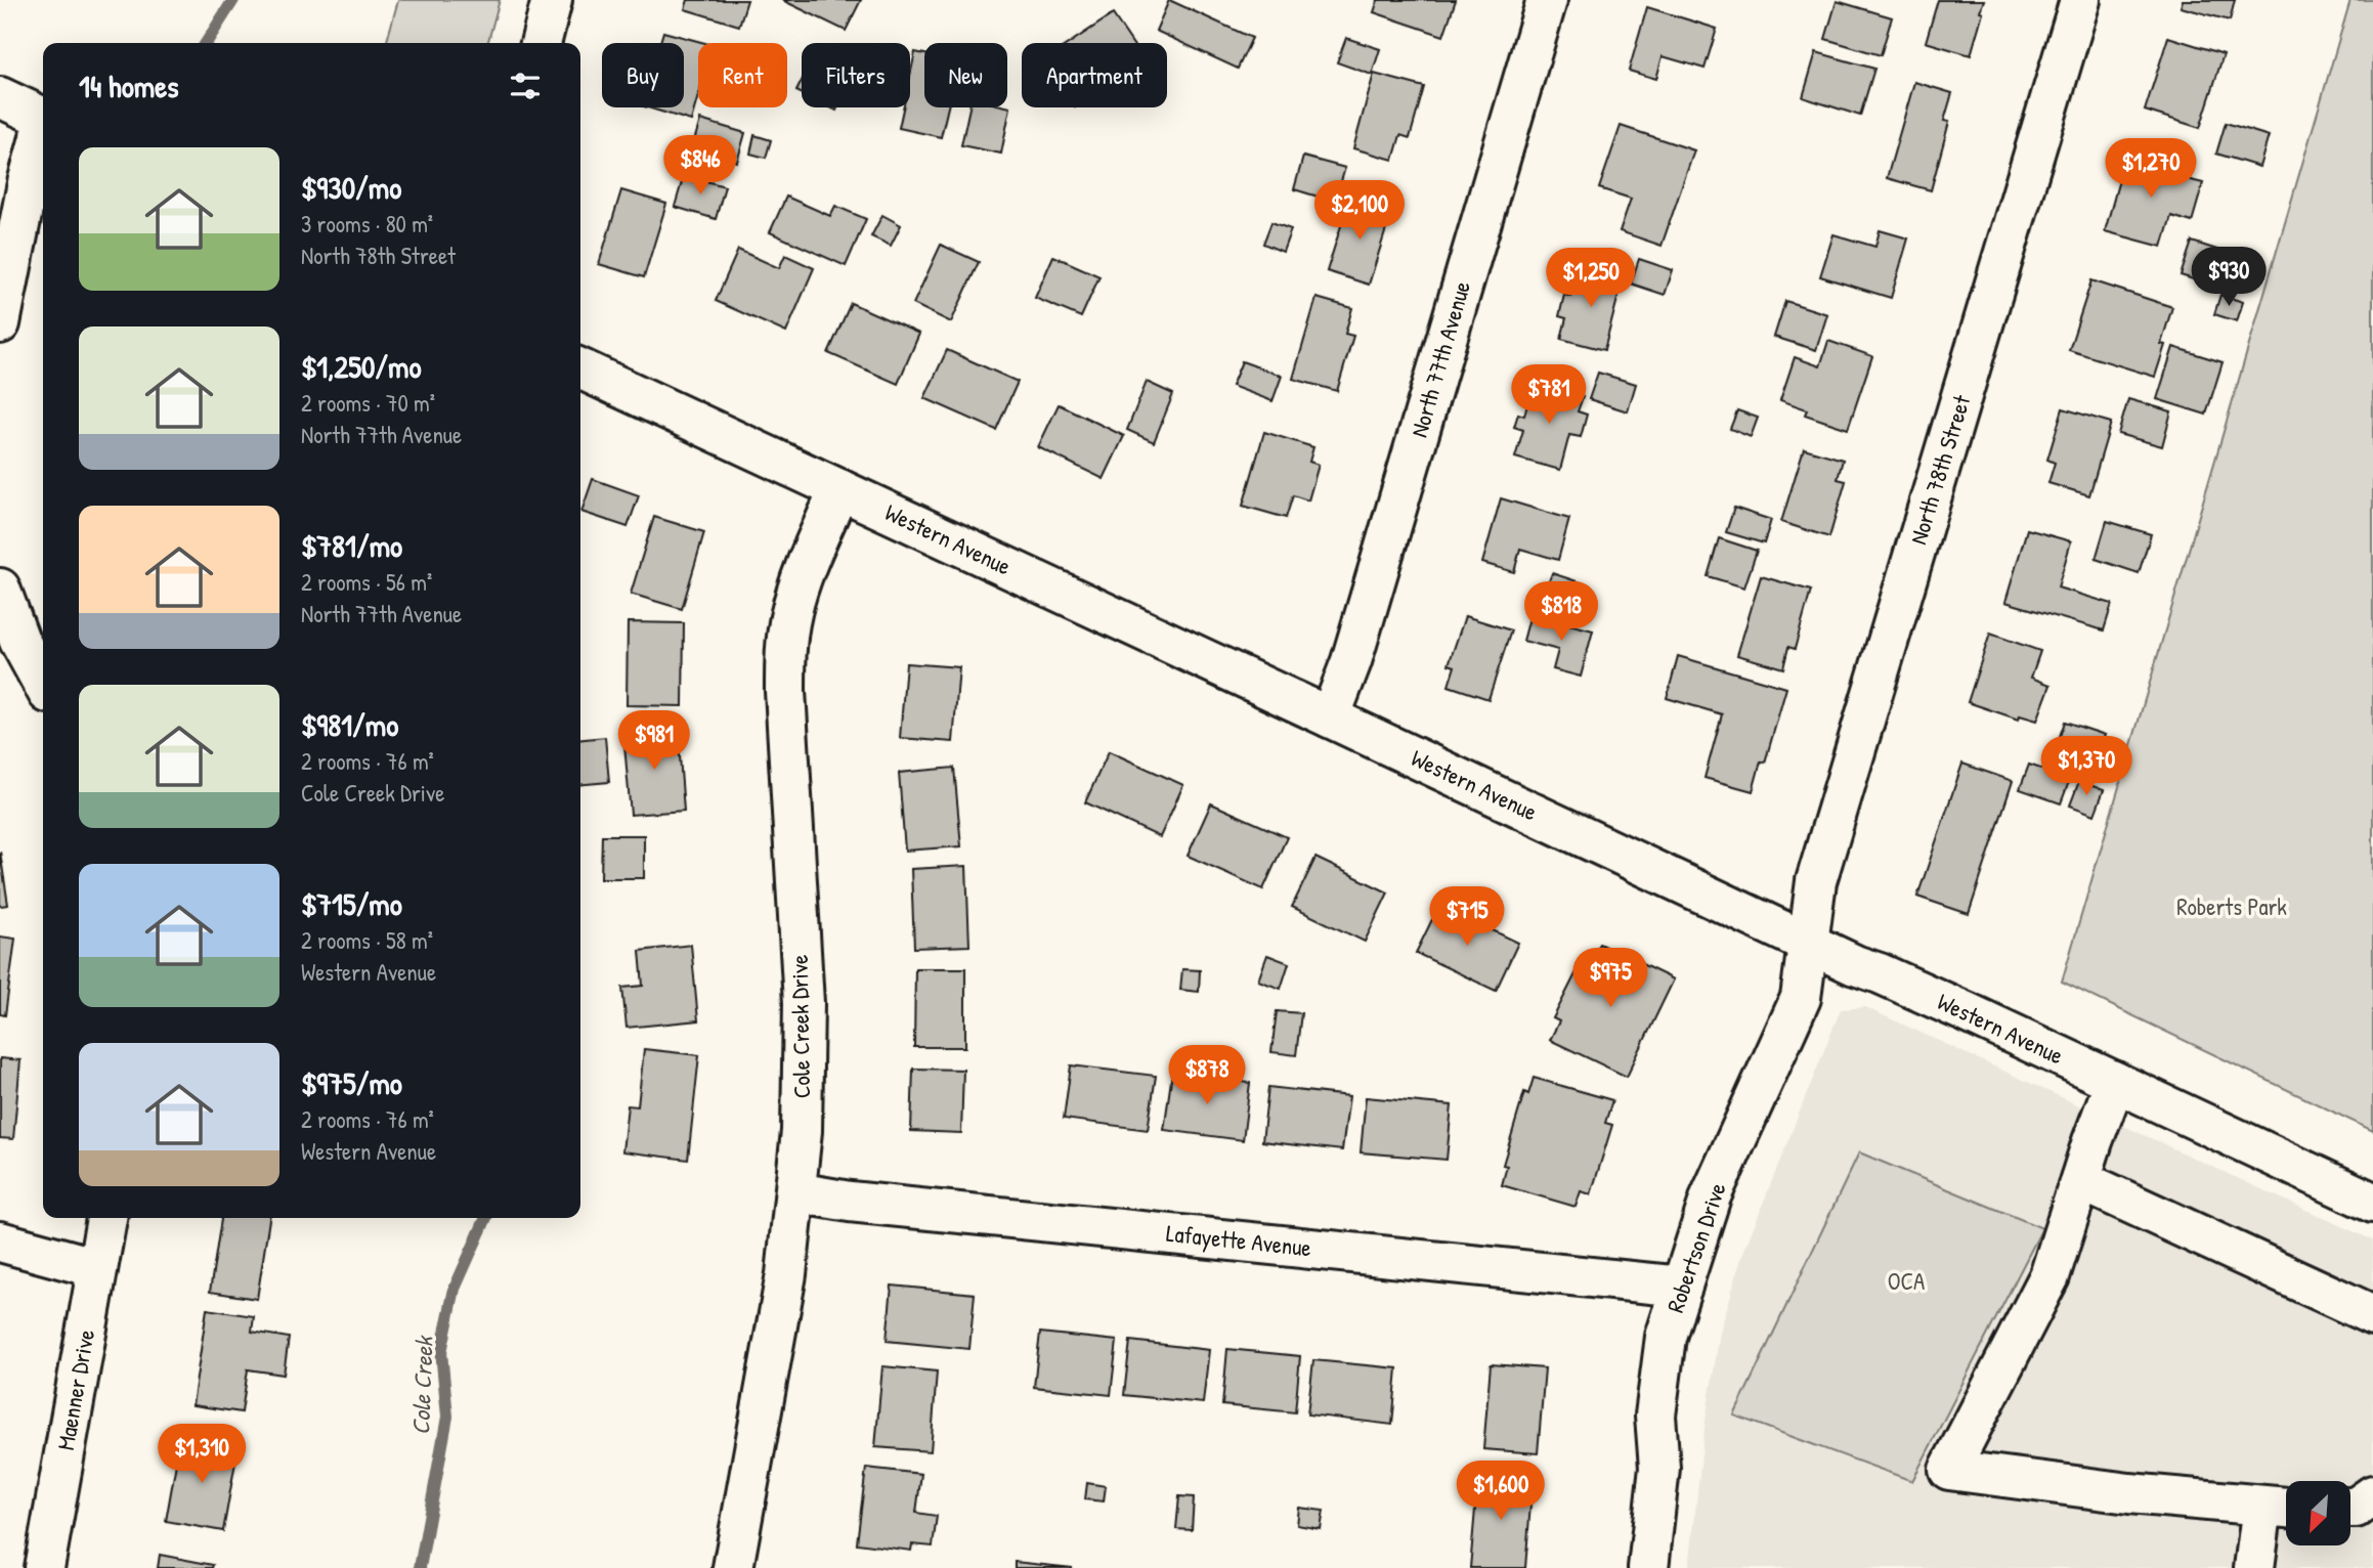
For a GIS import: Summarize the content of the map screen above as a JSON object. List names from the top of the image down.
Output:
{
  "streets": {
    "street": [
      "North 77th Avenue",
      "North 78th Street",
      "Western Avenue",
      "Cole Creek Drive",
      "Lafayette Avenue",
      "Robertson Drive",
      "Maenner Drive"
    ]
  },
  "crossings": [
    ["North 77th Avenue", "Western Avenue"],
    ["North 78th Street", "Western Avenue"],
    ["North 78th Street", "Robertson Drive"],
    ["Western Avenue", "Cole Creek Drive"],
    ["Western Avenue", "Robertson Drive"],
    ["Cole Creek Drive", "Lafayette Avenue"],
    ["Lafayette Avenue", "Robertson Drive"]
  ],
  "water": ["Cole Creek"],
  "parks": ["Roberts Park", "OCA"],
  "north": "bottom left",
  "page": {
    "chip": [
      "Buy",
      "Rent",
      "Filters",
      "New",
      "Apartment"
    ],
    "heading": "14 homes",
    "list": [
      {
        "name": "$930/mo",
        "note": "3 rooms · 80 m² · North 78th Street"
      },
      {
        "name": "$1,250/mo",
        "note": "2 rooms · 70 m² · North 77th Avenue"
      },
      {
        "name": "$781/mo",
        "note": "2 rooms · 56 m² · North 77th Avenue"
      },
      {
        "name": "$981/mo",
        "note": "2 rooms · 76 m² · Cole Creek Drive"
      },
      {
        "name": "$715/mo",
        "note": "2 rooms · 58 m² · Western Avenue"
      },
      {
        "name": "$975/mo",
        "note": "2 rooms · 76 m² · Western Avenue"
      }
    ],
    "price": [
      "$846",
      "$1,270",
      "$2,100",
      "$930",
      "$1,250",
      "$781",
      "$818",
      "$981",
      "$1,370",
      "$715",
      "$975",
      "$878",
      "$1,310",
      "$1,600"
    ]
  }
}
